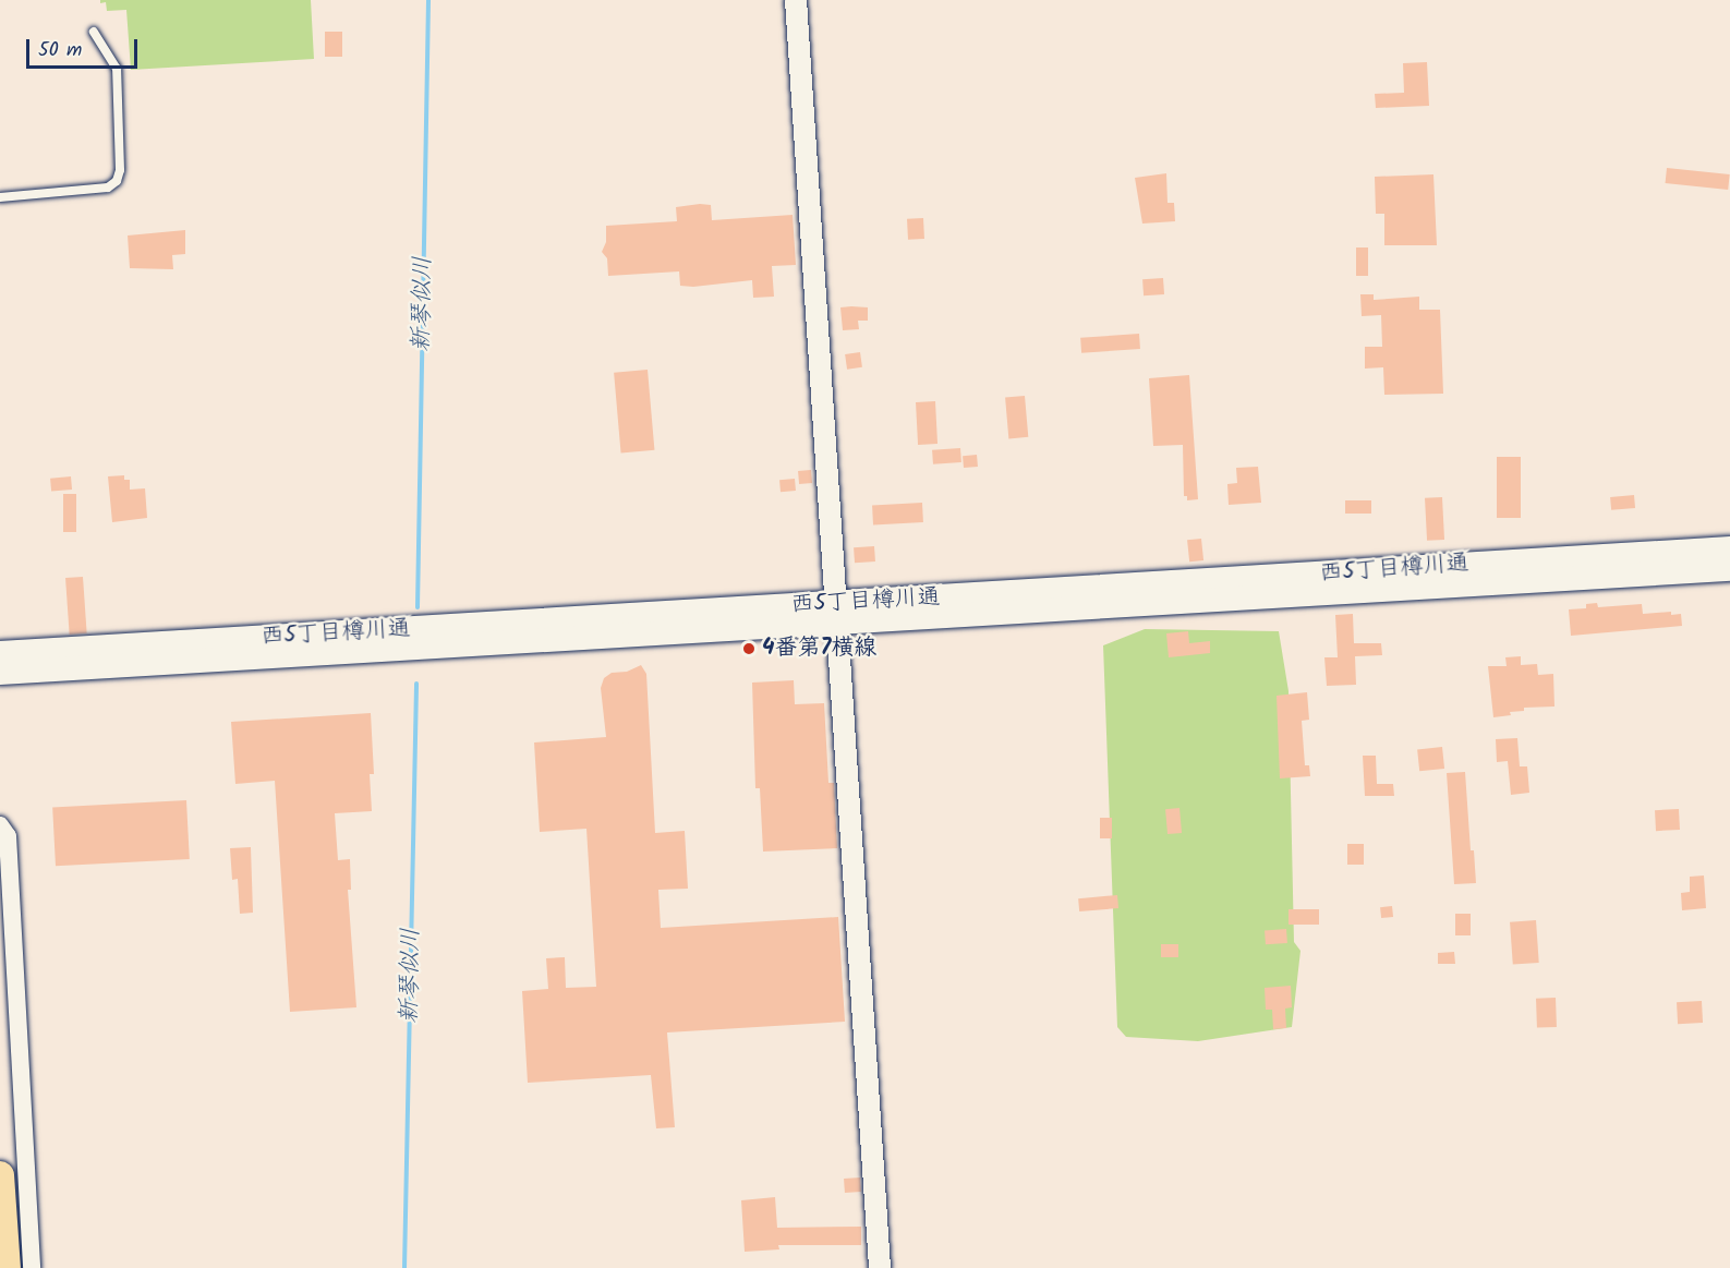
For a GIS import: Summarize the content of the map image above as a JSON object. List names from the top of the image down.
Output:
{
  "streets": {
    "main road": ["西5丁目樽川通"]
  },
  "water": ["新琴似川"],
  "places": ["4番第7横線"],
  "scale_bar": "50 m"
}
